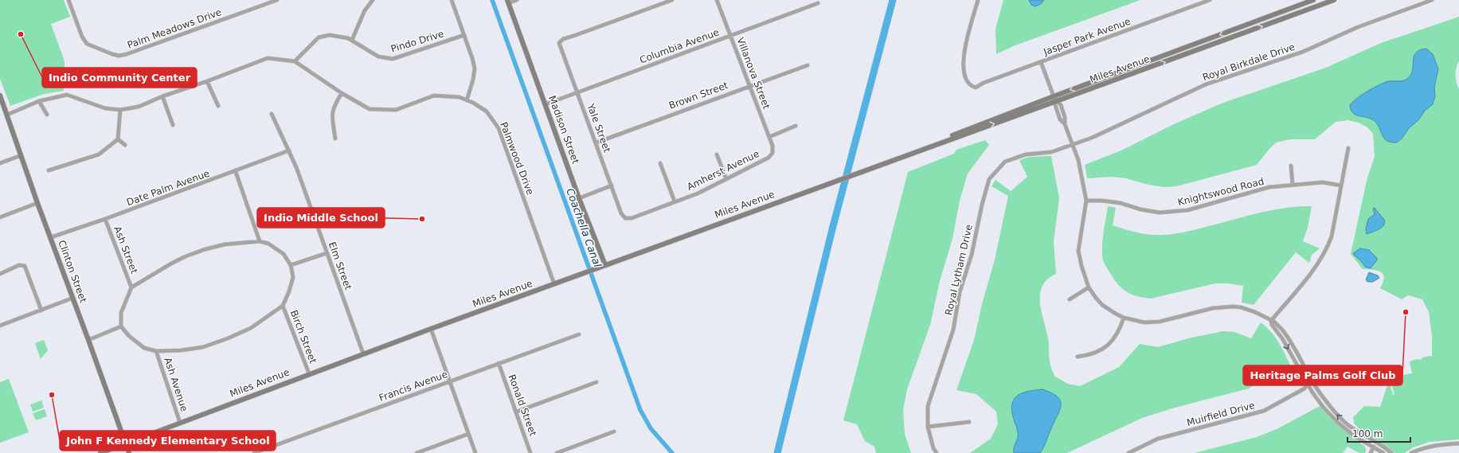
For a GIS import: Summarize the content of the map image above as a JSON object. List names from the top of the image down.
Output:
{
  "streets": {
    "street": [
      "Palm Meadows Drive",
      "Jasper Park Avenue",
      "Pindo Drive",
      "Columbia Avenue",
      "Royal Birkdale Drive",
      "Miles Avenue",
      "Villanova Street",
      "Brown Street",
      "Yale Street",
      "Madison Street",
      "Palmwood Drive",
      "Amherst Avenue",
      "Date Palm Avenue",
      "Knightswood Road",
      "Ash Street",
      "Elm Street",
      "Royal Lytham Drive",
      "Clinton Street",
      "Birch Street",
      "Ash Avenue",
      "Francis Avenue",
      "Ronald Street",
      "Muirfield Drive"
    ]
  },
  "crossings": [
    ["Pindo Drive", "Palmwood Drive"],
    ["Columbia Avenue", "Villanova Street"],
    ["Columbia Avenue", "Yale Street"],
    ["Columbia Avenue", "Madison Street"],
    ["Royal Birkdale Drive", "Royal Lytham Drive"],
    ["Miles Avenue", "Madison Street"],
    ["Miles Avenue", "Palmwood Drive"],
    ["Miles Avenue", "Elm Street"],
    ["Miles Avenue", "Clinton Street"],
    ["Miles Avenue", "Birch Street"],
    ["Miles Avenue", "Ash Avenue"],
    ["Villanova Street", "Brown Street"],
    ["Villanova Street", "Amherst Avenue"],
    ["Brown Street", "Yale Street"],
    ["Yale Street", "Amherst Avenue"],
    ["Palmwood Drive", "Clinton Street"],
    ["Date Palm Avenue", "Ash Street"],
    ["Date Palm Avenue", "Elm Street"],
    ["Date Palm Avenue", "Clinton Street"],
    ["Francis Avenue", "Ronald Street"]
  ],
  "water": ["Coachella Canal"],
  "places": [
    "Indio Community Center",
    "Indio Middle School",
    "Heritage Palms Golf Club",
    "John F Kennedy Elementary School"
  ],
  "scale_bar": "100 m"
}
